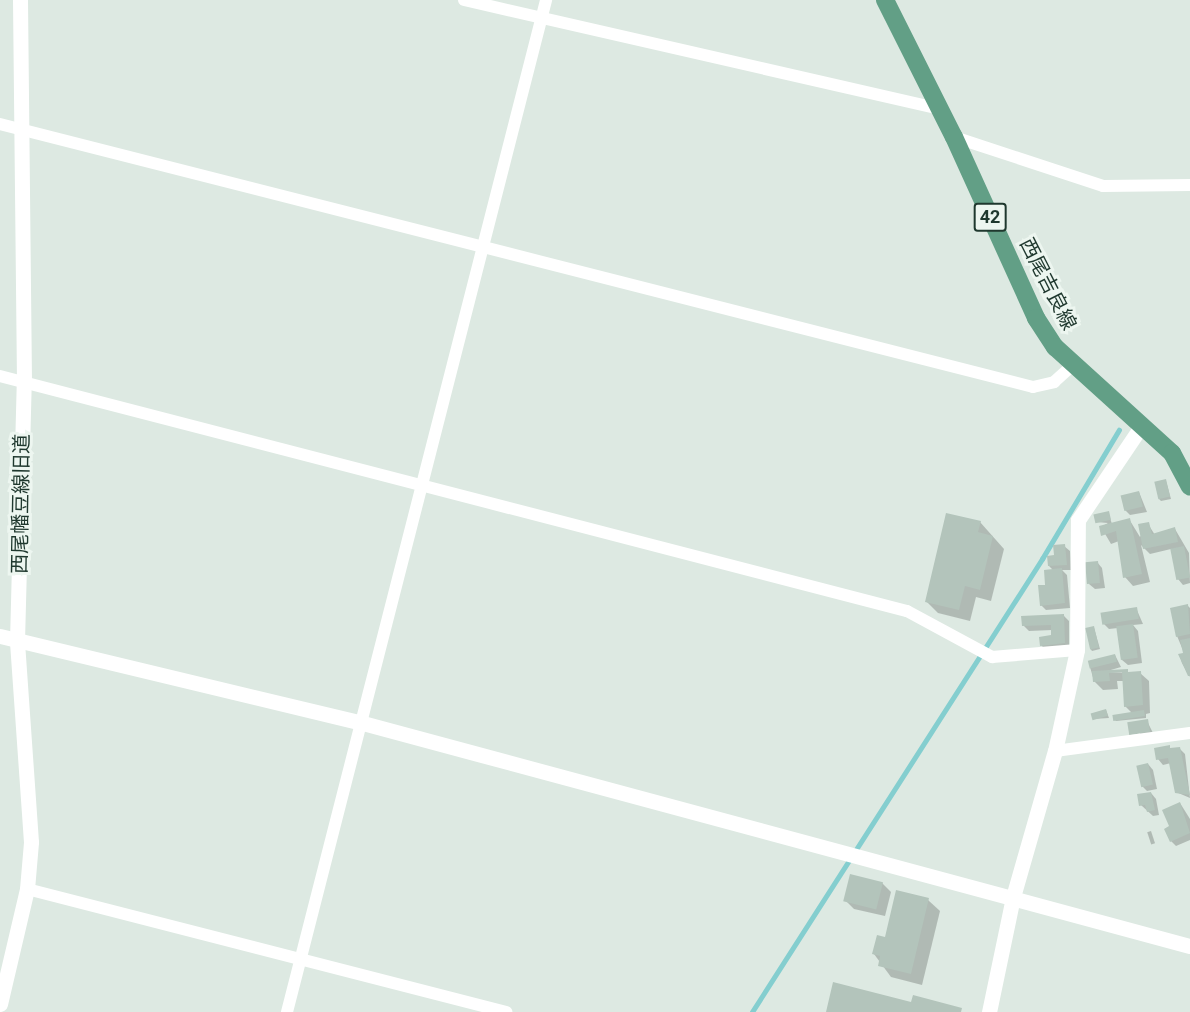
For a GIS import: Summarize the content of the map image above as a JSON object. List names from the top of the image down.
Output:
{
  "streets": {
    "main road": ["42", "西尾吉良線"],
    "street": ["西尾幡豆線旧道"]
  }
}
